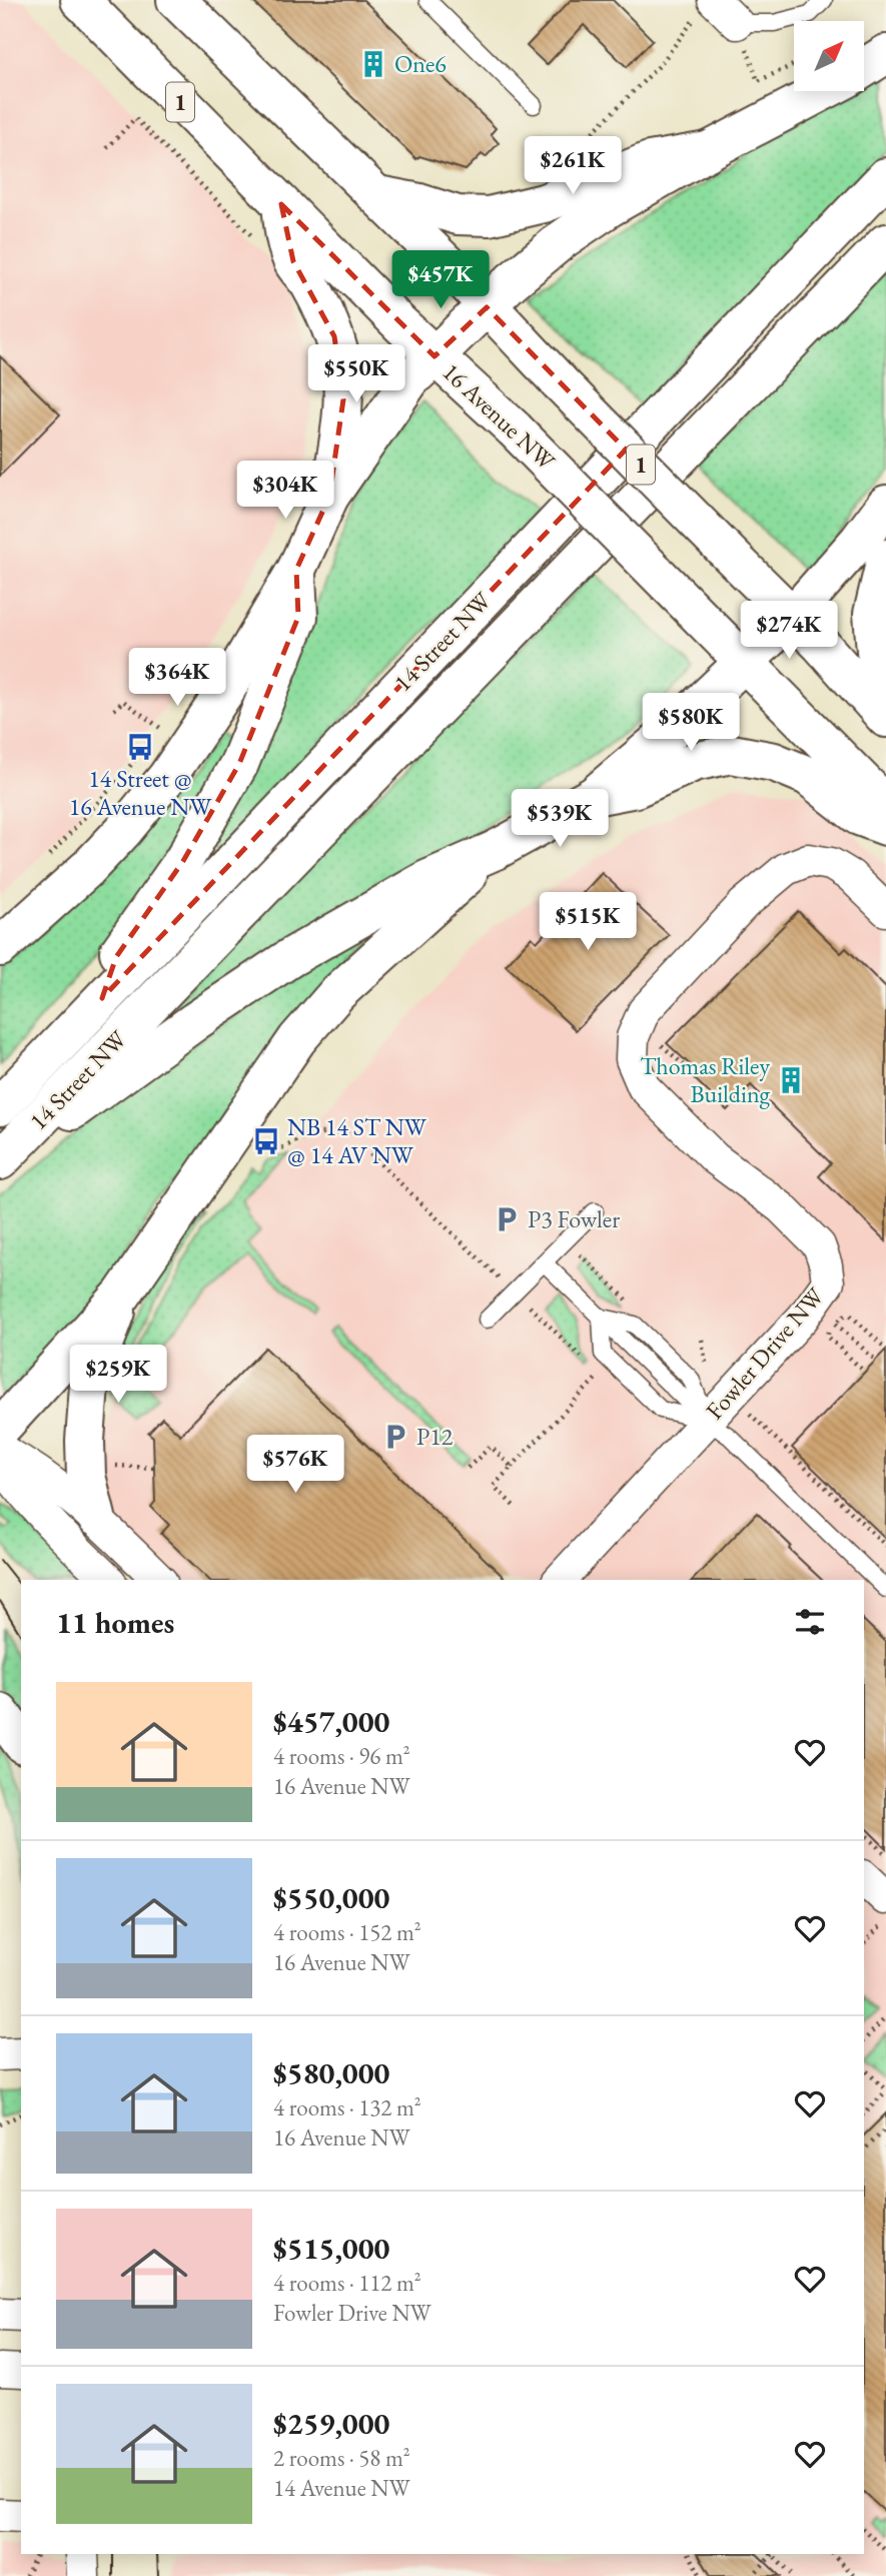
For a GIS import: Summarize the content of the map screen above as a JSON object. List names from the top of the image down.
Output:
{
  "streets": {
    "main road": ["1", "16 Avenue NW", "14 Street NW"],
    "street": ["Fowler Drive NW"]
  },
  "places": {
    "building": ["One6", "Thomas Riley Building"],
    "bus stop": ["14 Street @ 16 Avenue NW", "NB 14 ST NW @ 14 AV NW"],
    "parking": ["P3 Fowler", "P12"]
  },
  "north": "top right",
  "page": {
    "price": [
      "$261K",
      "$457K",
      "$550K",
      "$304K",
      "$274K",
      "$364K",
      "$580K",
      "$539K",
      "$515K",
      "$259K",
      "$576K"
    ],
    "heading": "11 homes",
    "list": [
      {
        "name": "$457,000",
        "note": "4 rooms · 96 m² · 16 Avenue NW"
      },
      {
        "name": "$550,000",
        "note": "4 rooms · 152 m² · 16 Avenue NW"
      },
      {
        "name": "$580,000",
        "note": "4 rooms · 132 m² · 16 Avenue NW"
      },
      {
        "name": "$515,000",
        "note": "4 rooms · 112 m² · Fowler Drive NW"
      },
      {
        "name": "$259,000",
        "note": "2 rooms · 58 m² · 14 Avenue NW"
      }
    ]
  }
}
